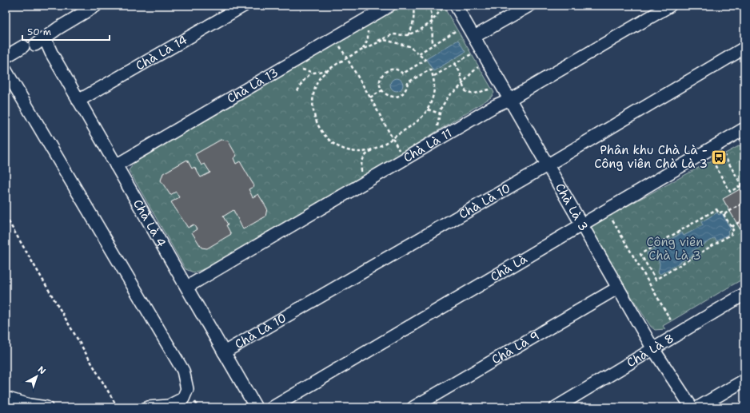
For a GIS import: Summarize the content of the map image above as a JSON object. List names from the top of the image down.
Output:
{
  "streets": {
    "street": [
      "Chà Là 14",
      "Chà Là 13",
      "Chà Là 11",
      "Chà Là 10",
      "Chà Là 3",
      "Chà Là 4",
      "Chà Là",
      "Chà Là 9",
      "Chà Là 8"
    ]
  },
  "crossings": [
    ["Chà Là 14", "Chà Là 4"],
    ["Chà Là 13", "Chà Là 4"],
    ["Chà Là 11", "Chà Là 3"],
    ["Chà Là 11", "Chà Là 4"],
    ["Chà Là 10", "Chà Là 3"],
    ["Chà Là 10", "Chà Là 4"],
    ["Chà Là 3", "Chà Là"],
    ["Chà Là 3", "Chà Là 9"],
    ["Chà Là 3", "Chà Là 8"]
  ],
  "parks": ["Công viên Chà Là 3"],
  "places": {
    "bus stop": ["Phân khu Chà Là - Công viên Chà Là 3"]
  },
  "scale_bar": "50 m",
  "north": "top right"
}
